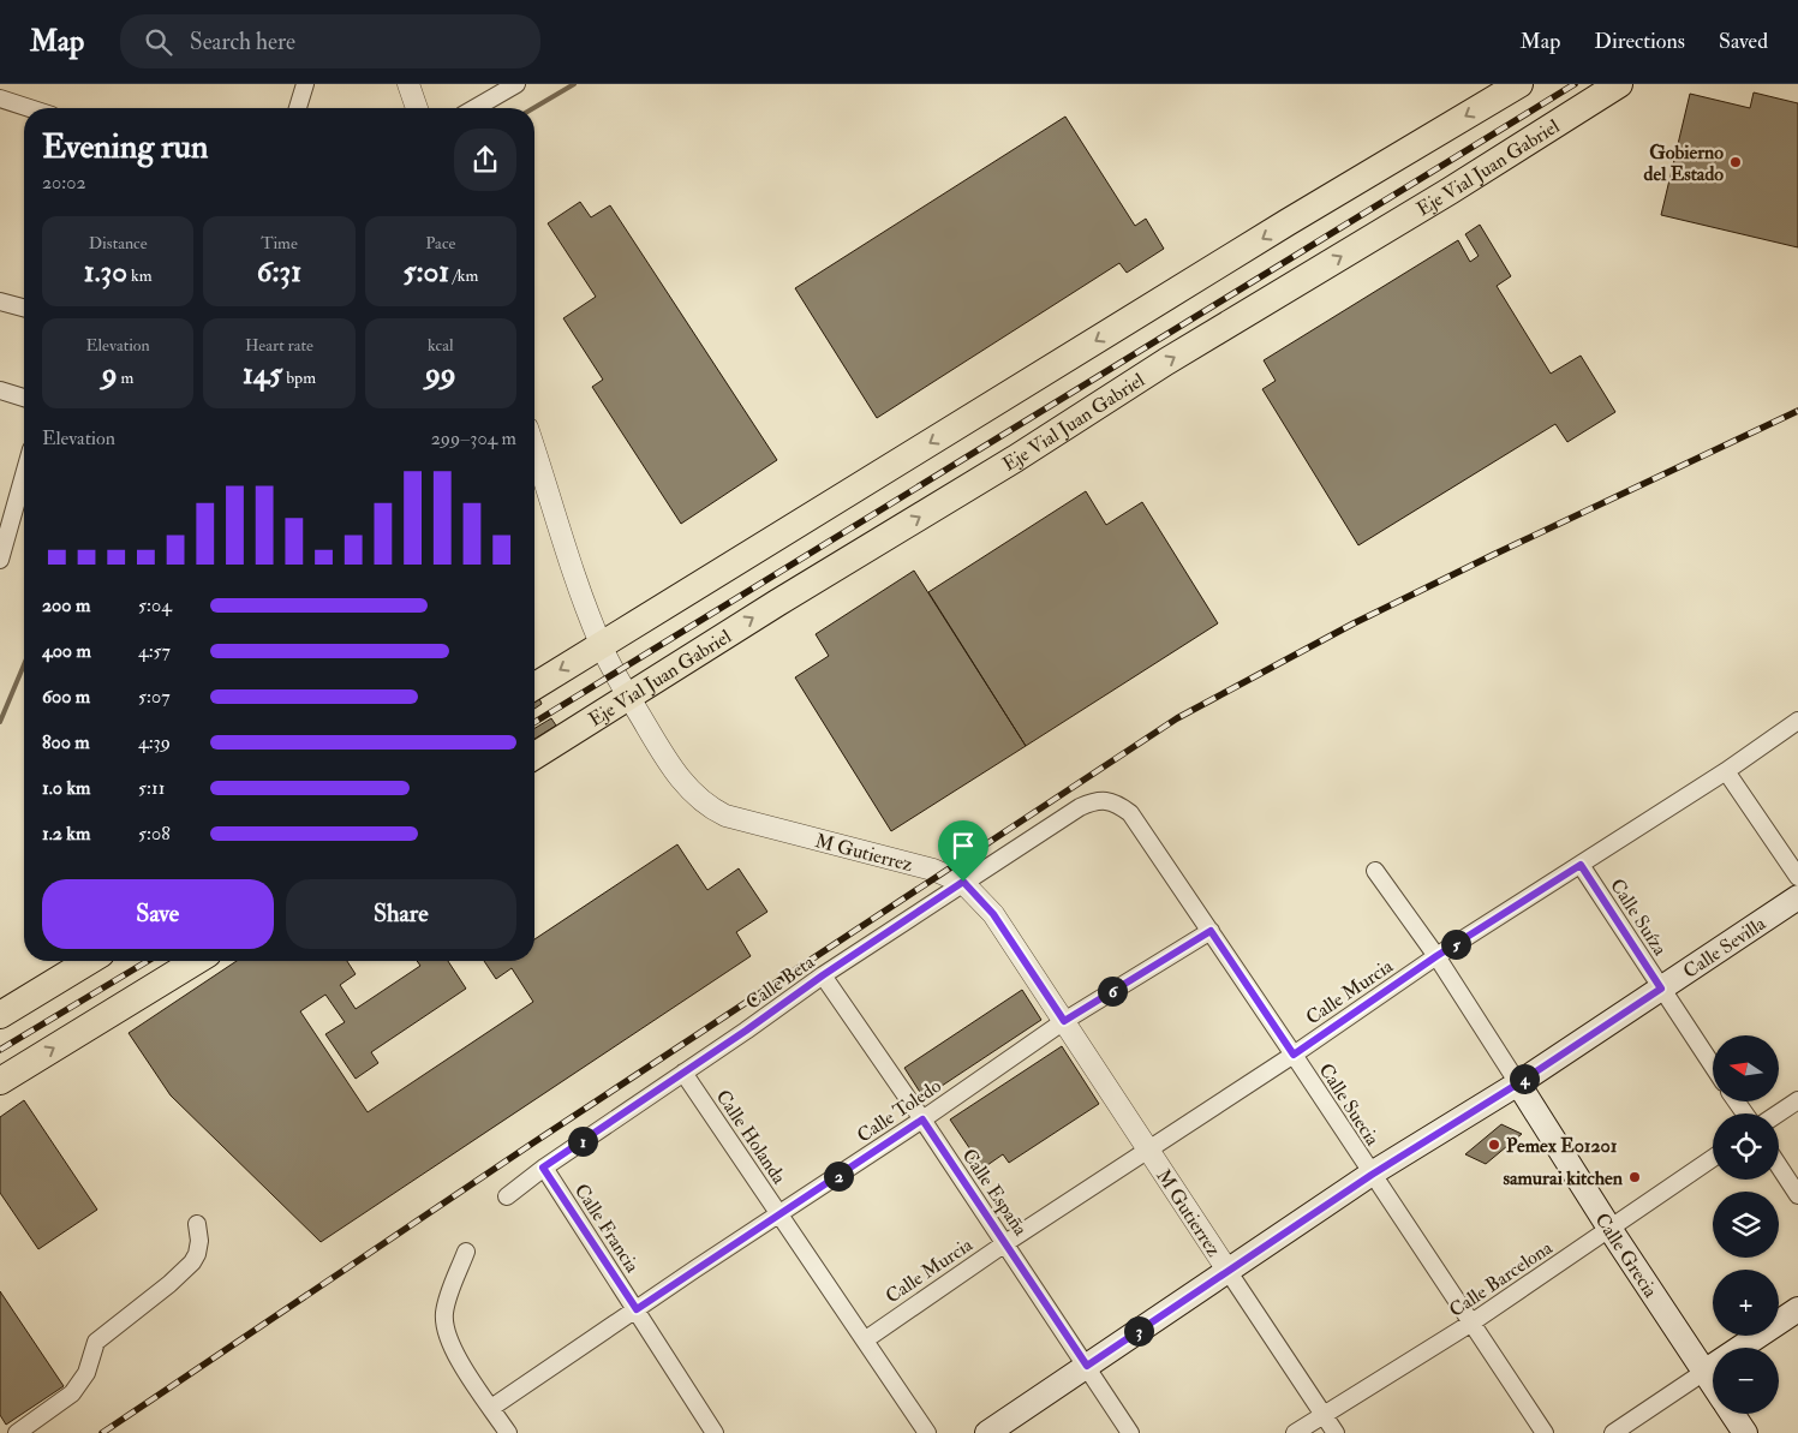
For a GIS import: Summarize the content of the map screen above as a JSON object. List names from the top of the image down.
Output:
{
  "streets": {
    "main road": ["Eje Vial Juan Gabriel", "Calle Sevilla", "Calle Grecia"],
    "street": [
      "M Gutierrez",
      "Calle Suíza",
      "Calle Beta",
      "Calle Murcia",
      "Calle Suecia",
      "Calle Toledo",
      "Calle Holanda",
      "Calle España",
      "Calle Francia",
      "Calle Barcelona"
    ]
  },
  "crossings": [
    ["Eje Vial Juan Gabriel", "M Gutierrez"],
    ["M Gutierrez", "Calle Sevilla"],
    ["M Gutierrez", "Calle Beta"],
    ["M Gutierrez", "Calle Murcia"],
    ["M Gutierrez", "Calle Toledo"],
    ["M Gutierrez", "Calle Barcelona"],
    ["Calle Suíza", "Calle Sevilla"],
    ["Calle Suíza", "Calle Murcia"],
    ["Calle Sevilla", "Calle Suecia"],
    ["Calle Sevilla", "Calle España"],
    ["Calle Sevilla", "Calle Grecia"],
    ["Calle Beta", "Calle Suecia"],
    ["Calle Beta", "Calle Holanda"],
    ["Calle Beta", "Calle España"],
    ["Calle Beta", "Calle Francia"],
    ["Calle Murcia", "Calle Suecia"],
    ["Calle Murcia", "Calle Holanda"],
    ["Calle Murcia", "Calle España"],
    ["Calle Murcia", "Calle Grecia"],
    ["Calle Suecia", "Calle Toledo"],
    ["Calle Suecia", "Calle Barcelona"],
    ["Calle Toledo", "Calle Holanda"],
    ["Calle Toledo", "Calle España"],
    ["Calle Toledo", "Calle Francia"],
    ["Calle Grecia", "Calle Barcelona"]
  ],
  "places": ["Gobierno del Estado", "Pemex E01201", "samurai kitchen"],
  "north": "left",
  "page": {
    "header": "Map",
    "search": "Search here",
    "nav": ["Map", "Directions", "Saved"],
    "heading": ["Evening run", "20:02"],
    "stats": [
      ["Distance", "1.30 km"],
      ["Time", "6:31"],
      ["Pace", "5:01 /km"],
      ["Elevation", "9 m"],
      ["Heart rate", "145 bpm"],
      ["kcal", "99"]
    ],
    "chart": ["Elevation", "299–304 m"],
    "list": [
      {
        "name": "200 m",
        "note": "5:04"
      },
      {
        "name": "400 m",
        "note": "4:57"
      },
      {
        "name": "600 m",
        "note": "5:07"
      },
      {
        "name": "800 m",
        "note": "4:39"
      },
      {
        "name": "1.0 km",
        "note": "5:11"
      },
      {
        "name": "1.2 km",
        "note": "5:08"
      }
    ],
    "buttons": ["Save", "Share"],
    "pins": [
      "5",
      "6",
      "4",
      "1",
      "2",
      "3"
    ],
    "map_buttons": ["+", "−"]
  }
}
